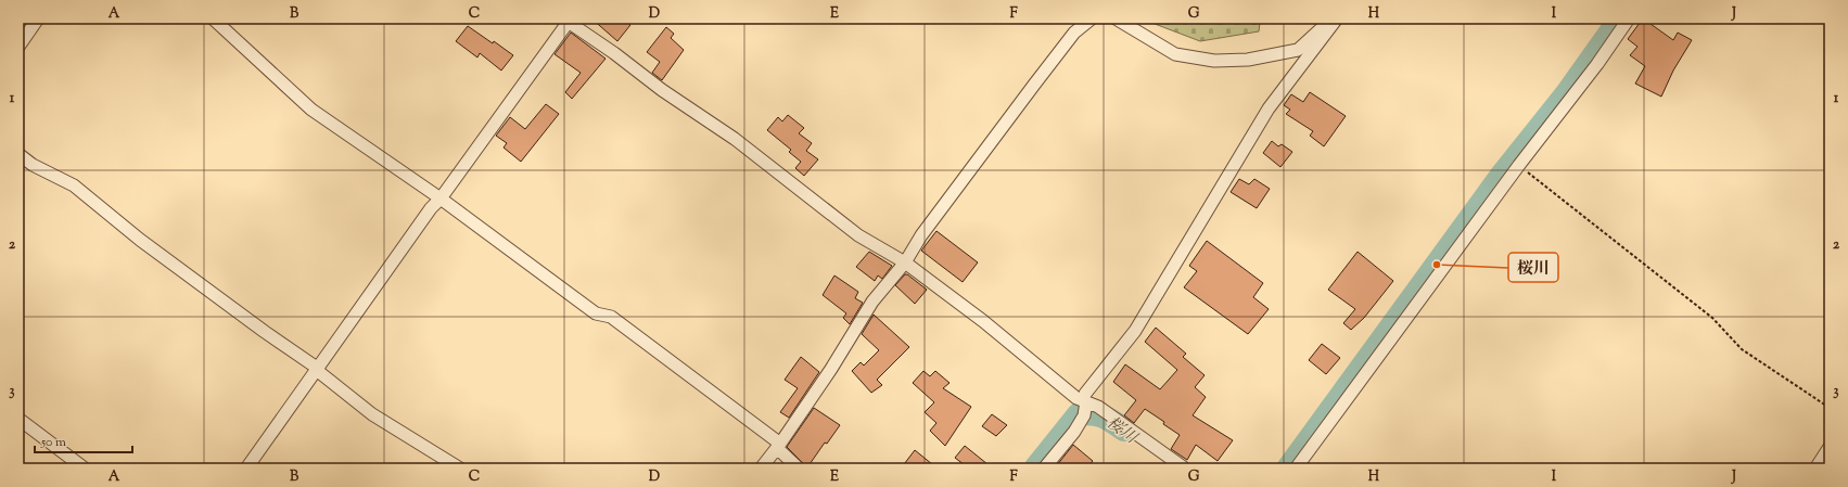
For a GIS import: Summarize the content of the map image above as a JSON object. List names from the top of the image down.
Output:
{
  "water": ["桜川"],
  "places": ["桜川"],
  "scale_bar": "50 m",
  "grid": {
    "columns": [
      "A",
      "B",
      "C",
      "D",
      "E",
      "F",
      "G",
      "H",
      "I",
      "J"
    ],
    "rows": ["1", "2", "3"]
  }
}
